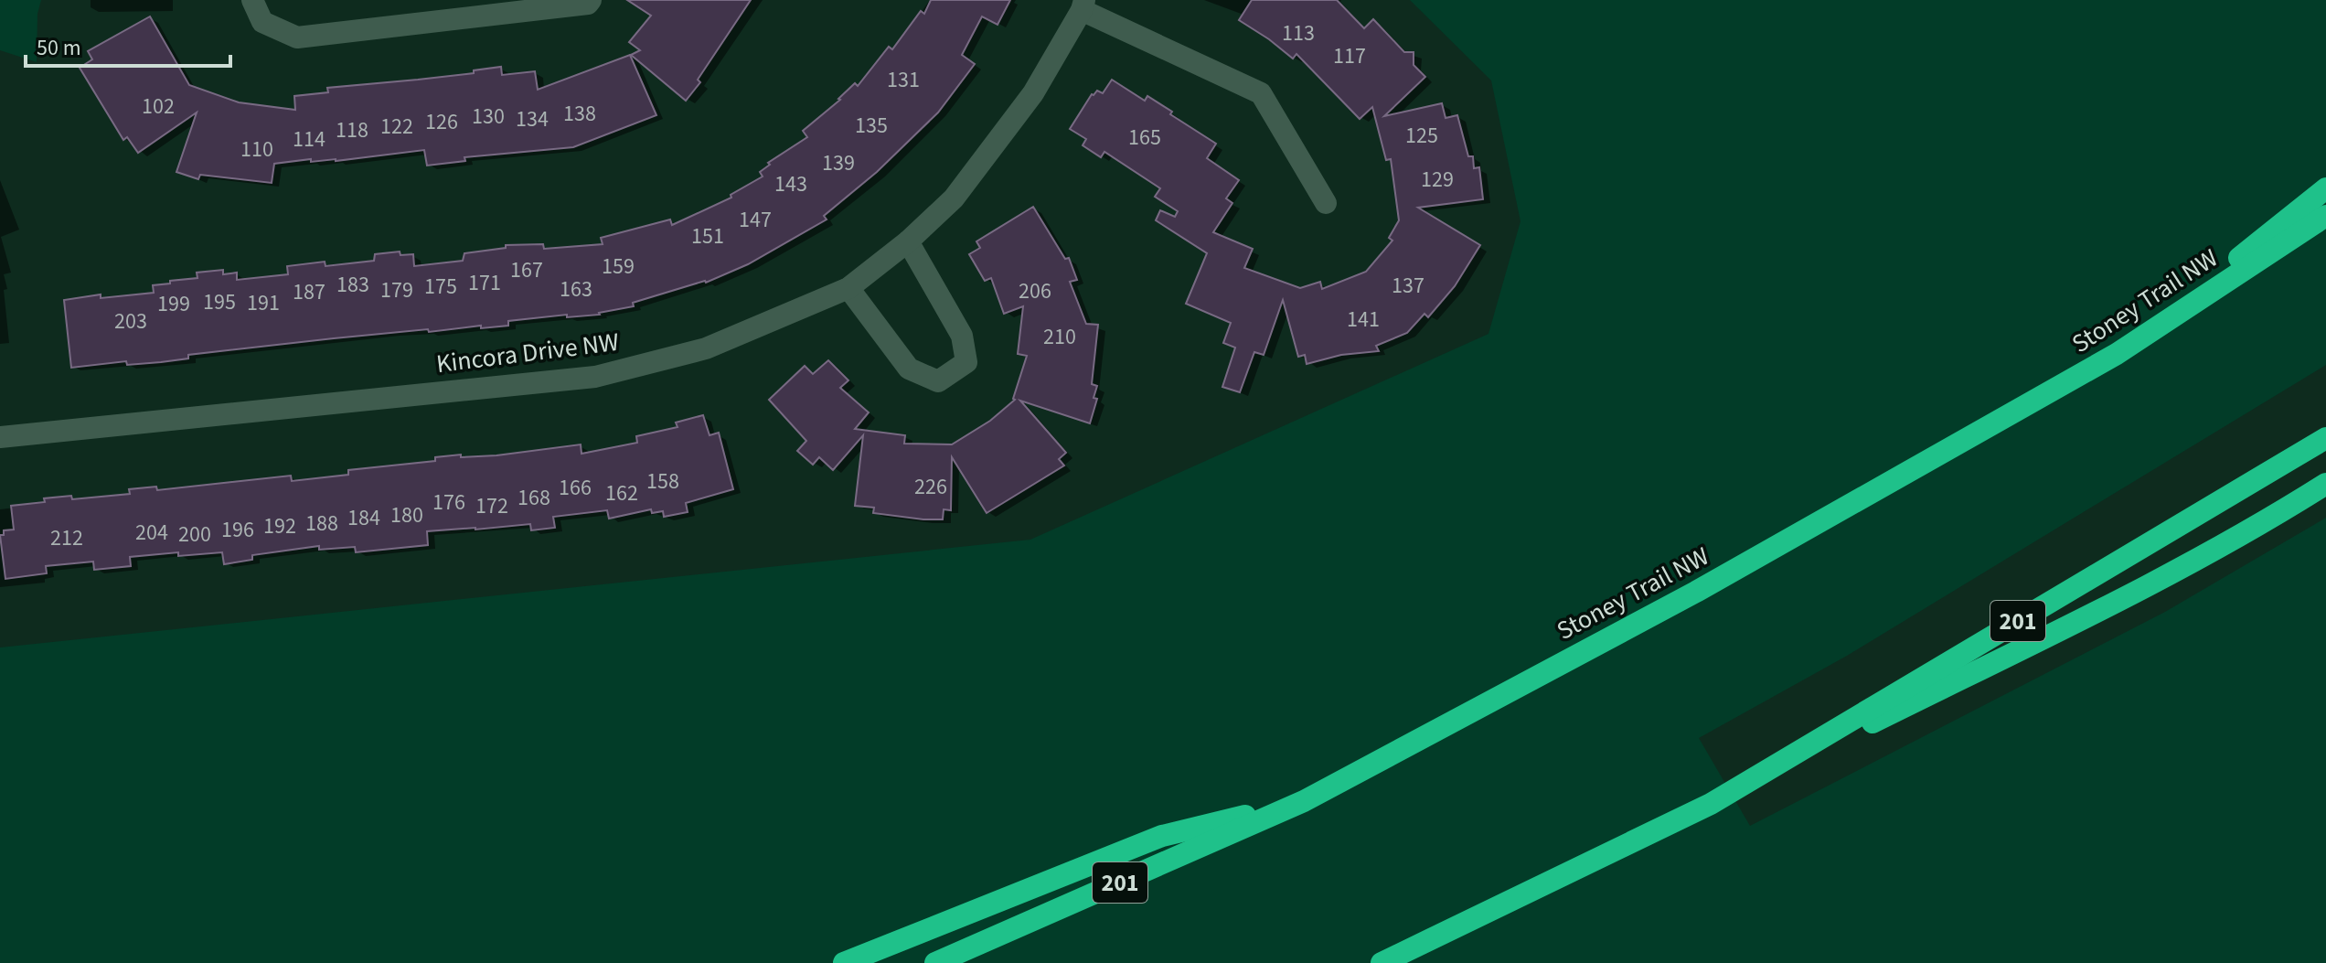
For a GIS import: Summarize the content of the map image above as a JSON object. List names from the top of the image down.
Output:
{
  "streets": {
    "highway": ["Stoney Trail NW", "201"],
    "street": ["Kincora Drive NW"]
  },
  "house_numbers": [
    "113",
    "117",
    "131",
    "102",
    "138",
    "130",
    "134",
    "126",
    "135",
    "122",
    "118",
    "125",
    "165",
    "114",
    "110",
    "139",
    "129",
    "143",
    "147",
    "151",
    "159",
    "167",
    "171",
    "183",
    "137",
    "175",
    "163",
    "179",
    "206",
    "187",
    "195",
    "191",
    "199",
    "141",
    "203",
    "210",
    "158",
    "226",
    "166",
    "162",
    "168",
    "176",
    "172",
    "180",
    "184",
    "188",
    "192",
    "196",
    "204",
    "200",
    "212"
  ],
  "scale_bar": "50 m"
}
